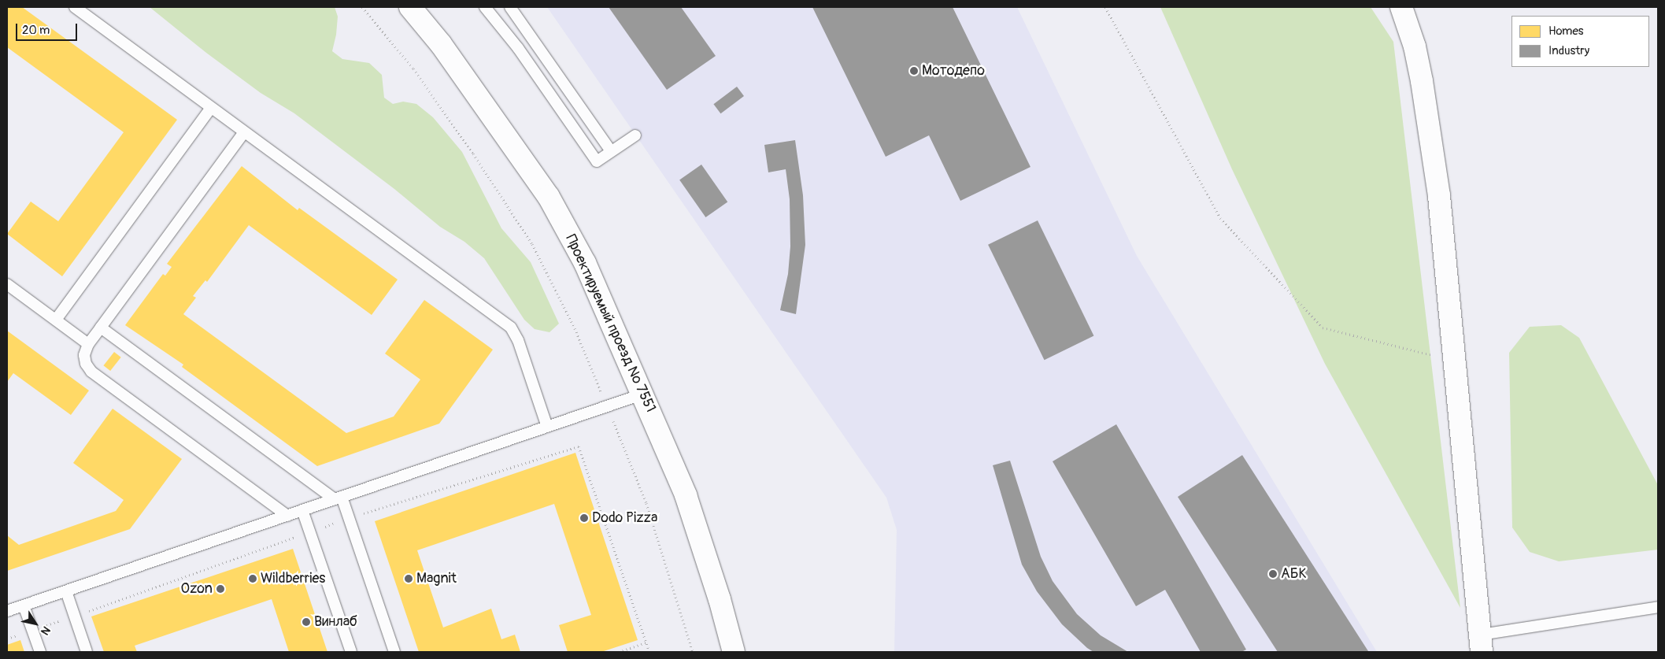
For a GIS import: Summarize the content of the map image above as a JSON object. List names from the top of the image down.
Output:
{
  "streets": {
    "street": ["Проектируемый проезд № 7551"]
  },
  "places": [
    "Мотодепо",
    "Dodo Pizza",
    "АБК",
    "Wildberries",
    "Magnit",
    "Ozon",
    "Винлаб"
  ],
  "legend": ["Homes", "Industry"],
  "scale_bar": "20 m",
  "north": "bottom right"
}
